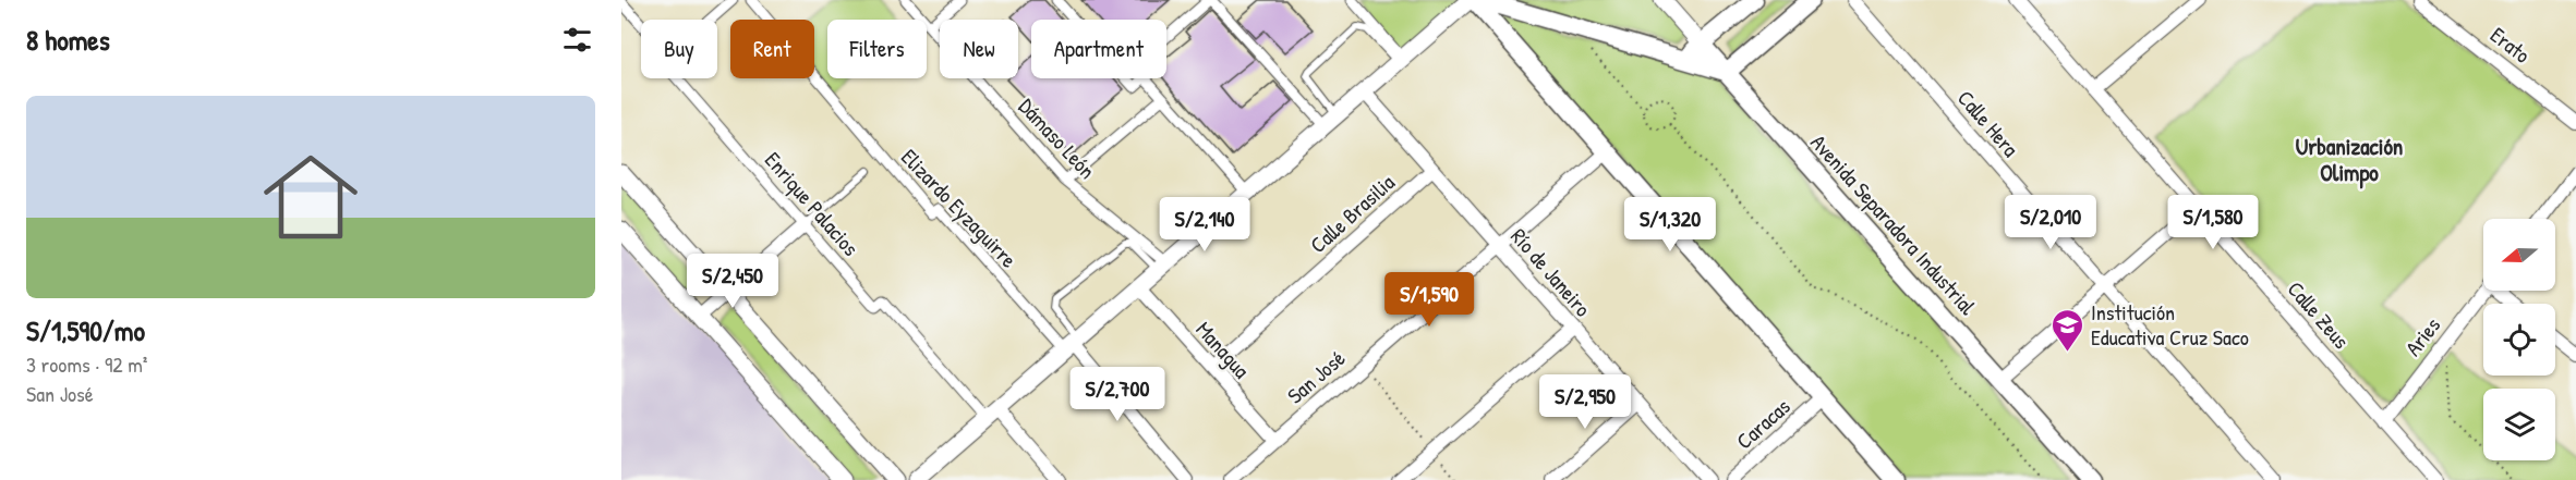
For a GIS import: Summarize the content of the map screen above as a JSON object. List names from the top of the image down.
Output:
{
  "streets": {
    "main road": ["Avenida Separadora Industrial"],
    "street": [
      "Erato",
      "Calle Hera",
      "Dámaso León",
      "Enrique Palacios",
      "Elizardo Eyzaguirre",
      "Calle Brasilia",
      "Río de Janeiro",
      "Calle Zeus",
      "Aries",
      "Managua",
      "San José",
      "Caracas"
    ]
  },
  "crossings": [
    ["Calle Brasilia", "Río de Janeiro"],
    ["Calle Brasilia", "Managua"],
    ["Río de Janeiro", "San José"],
    ["Calle Zeus", "Aries"],
    ["Managua", "San José"]
  ],
  "districts": ["Urbanización Olimpo"],
  "places": {
    "school or university": ["Institución Educativa Cruz Saco"]
  },
  "north": "left",
  "page": {
    "heading": "8 homes",
    "chip": [
      "Buy",
      "Rent",
      "Filters",
      "New",
      "Apartment"
    ],
    "list": [
      {
        "name": "S/1,590/mo",
        "note": "3 rooms · 92 m² · San José"
      }
    ],
    "price": [
      "S/2,010",
      "S/1,580",
      "S/2,140",
      "S/1,320",
      "S/2,450",
      "S/1,590",
      "S/2,700",
      "S/2,950"
    ]
  }
}
